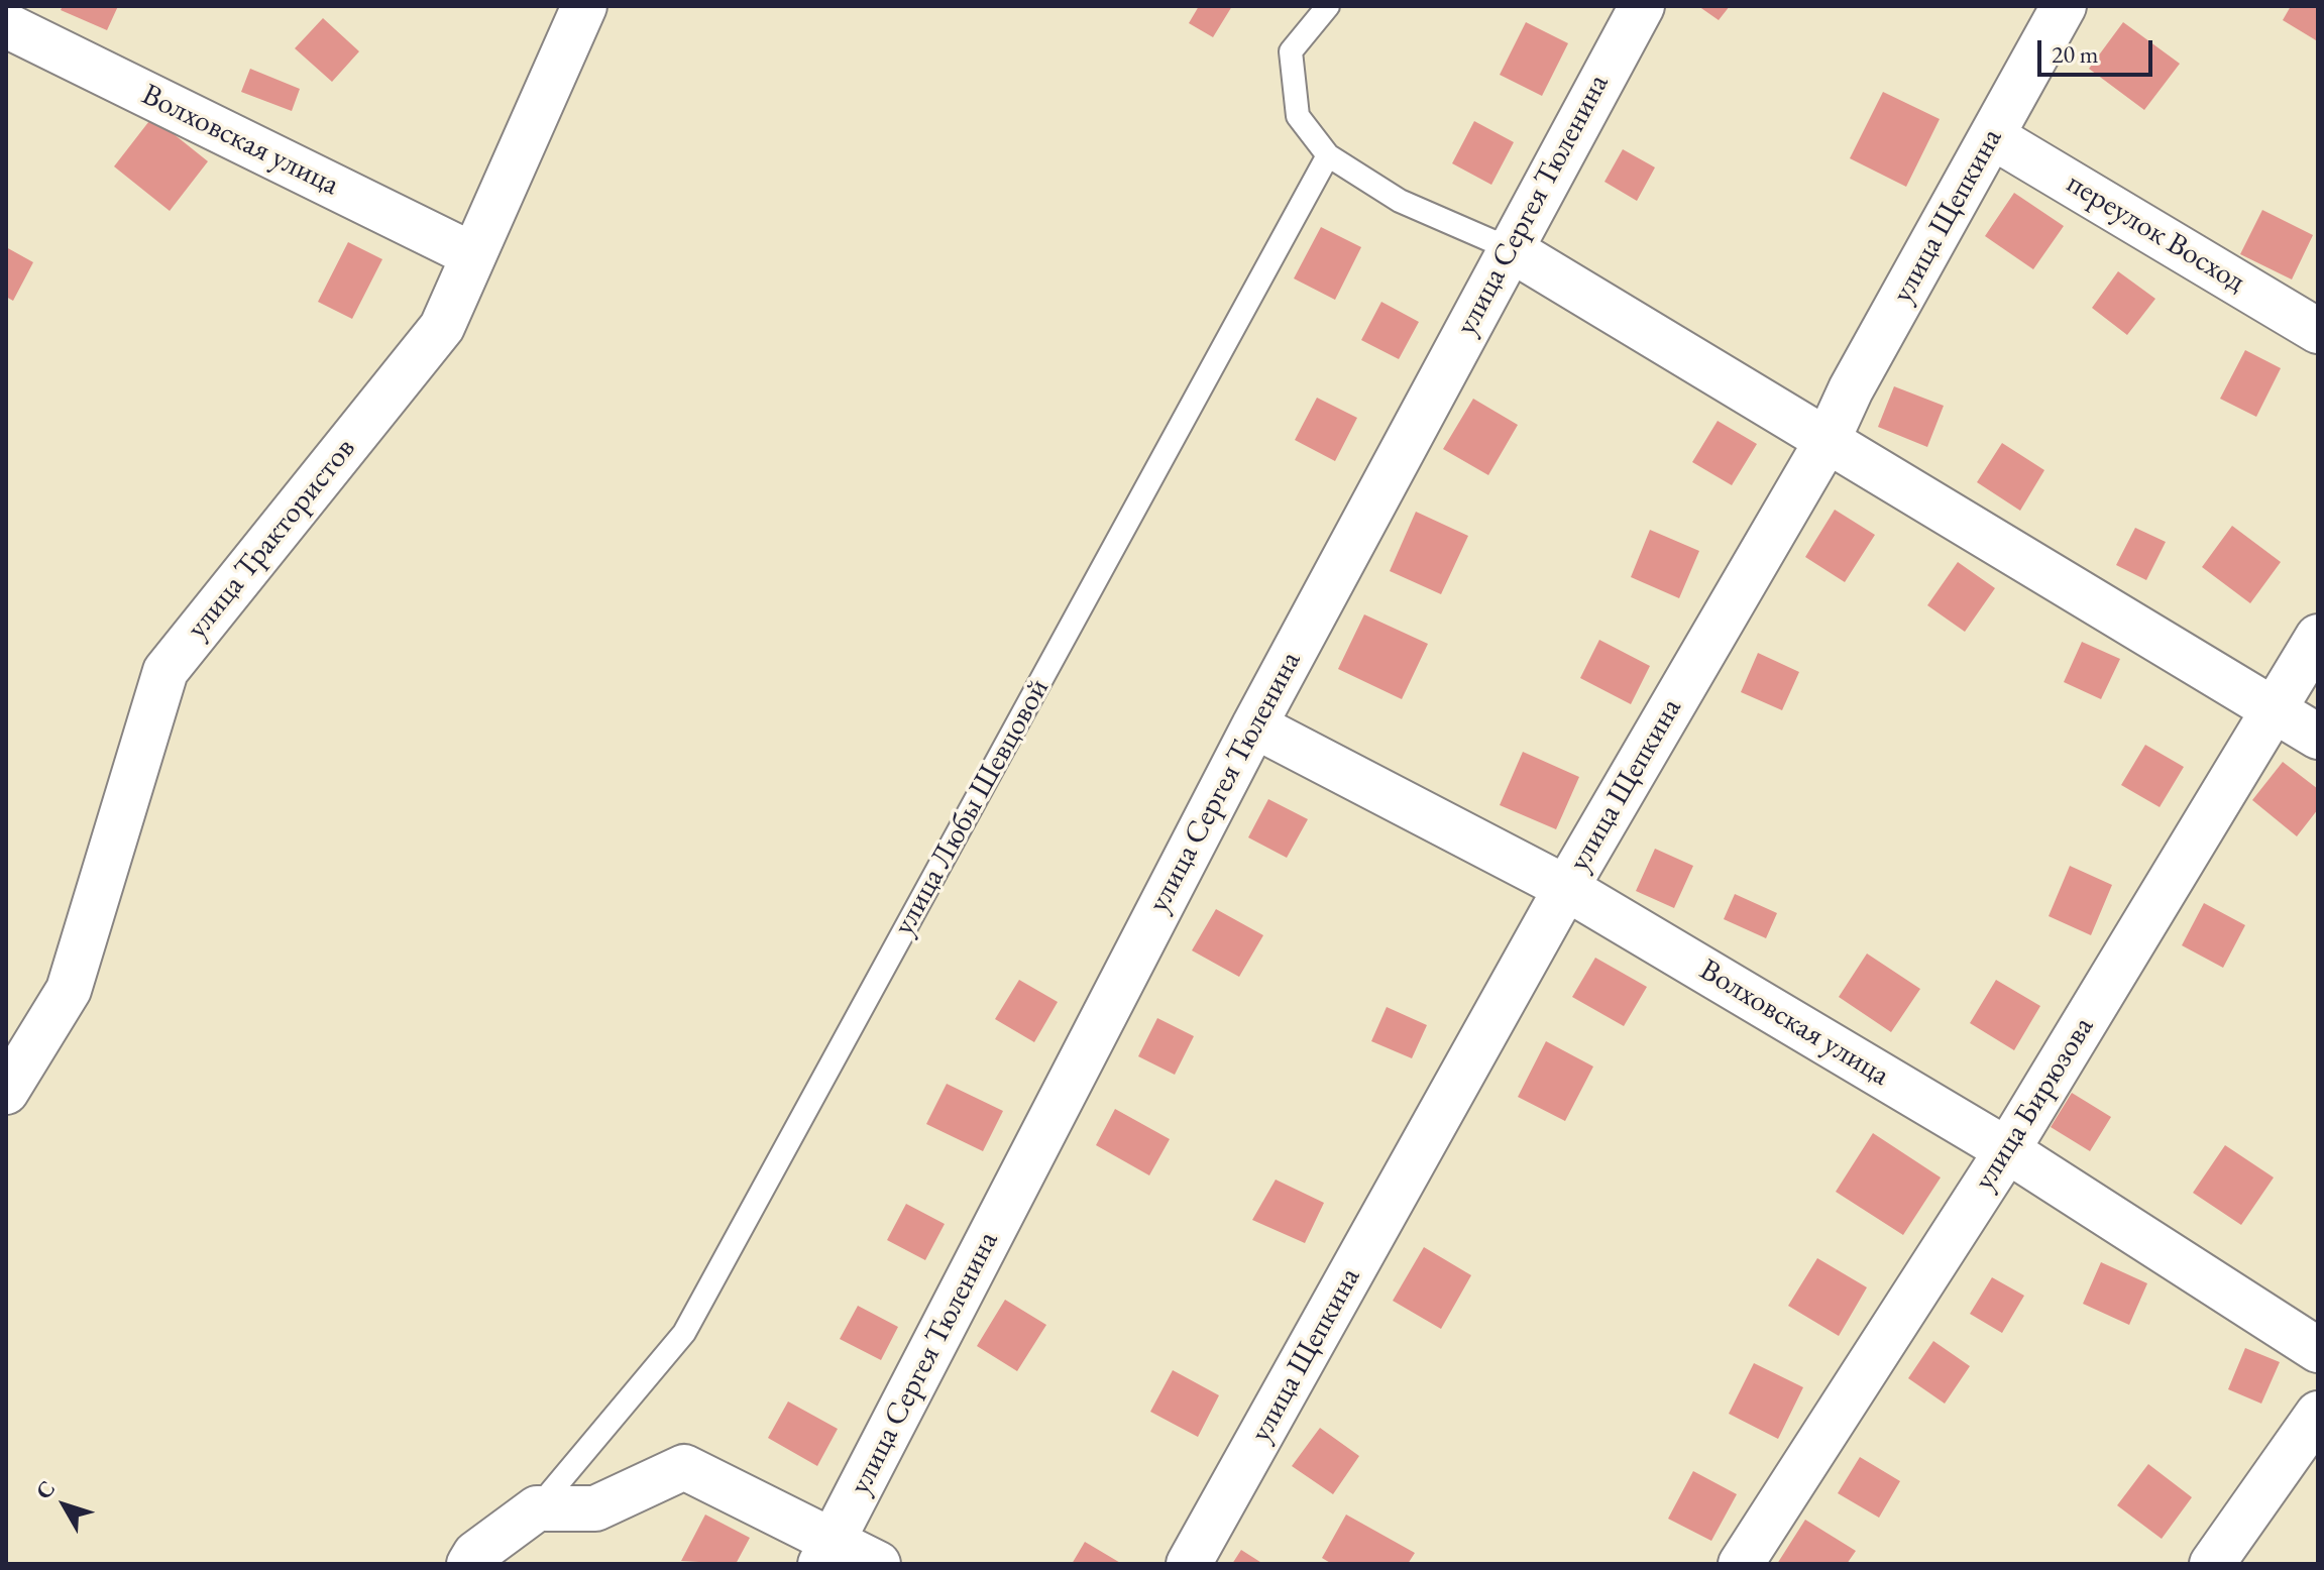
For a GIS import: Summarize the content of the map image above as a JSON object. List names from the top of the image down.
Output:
{
  "streets": {
    "street": [
      "Волховская улица",
      "улица Сергея Тюленина",
      "улица Щепкина",
      "переулок Восход",
      "улица Трактористов",
      "улица Любы Шевцовой",
      "улица Бирюзова"
    ]
  },
  "crossings": [
    ["Волховская улица", "улица Сергея Тюленина"],
    ["Волховская улица", "улица Щепкина"],
    ["Волховская улица", "улица Трактористов"],
    ["Волховская улица", "улица Бирюзова"],
    ["улица Щепкина", "переулок Восход"]
  ],
  "scale_bar": "20 m",
  "north": "top left"
}
